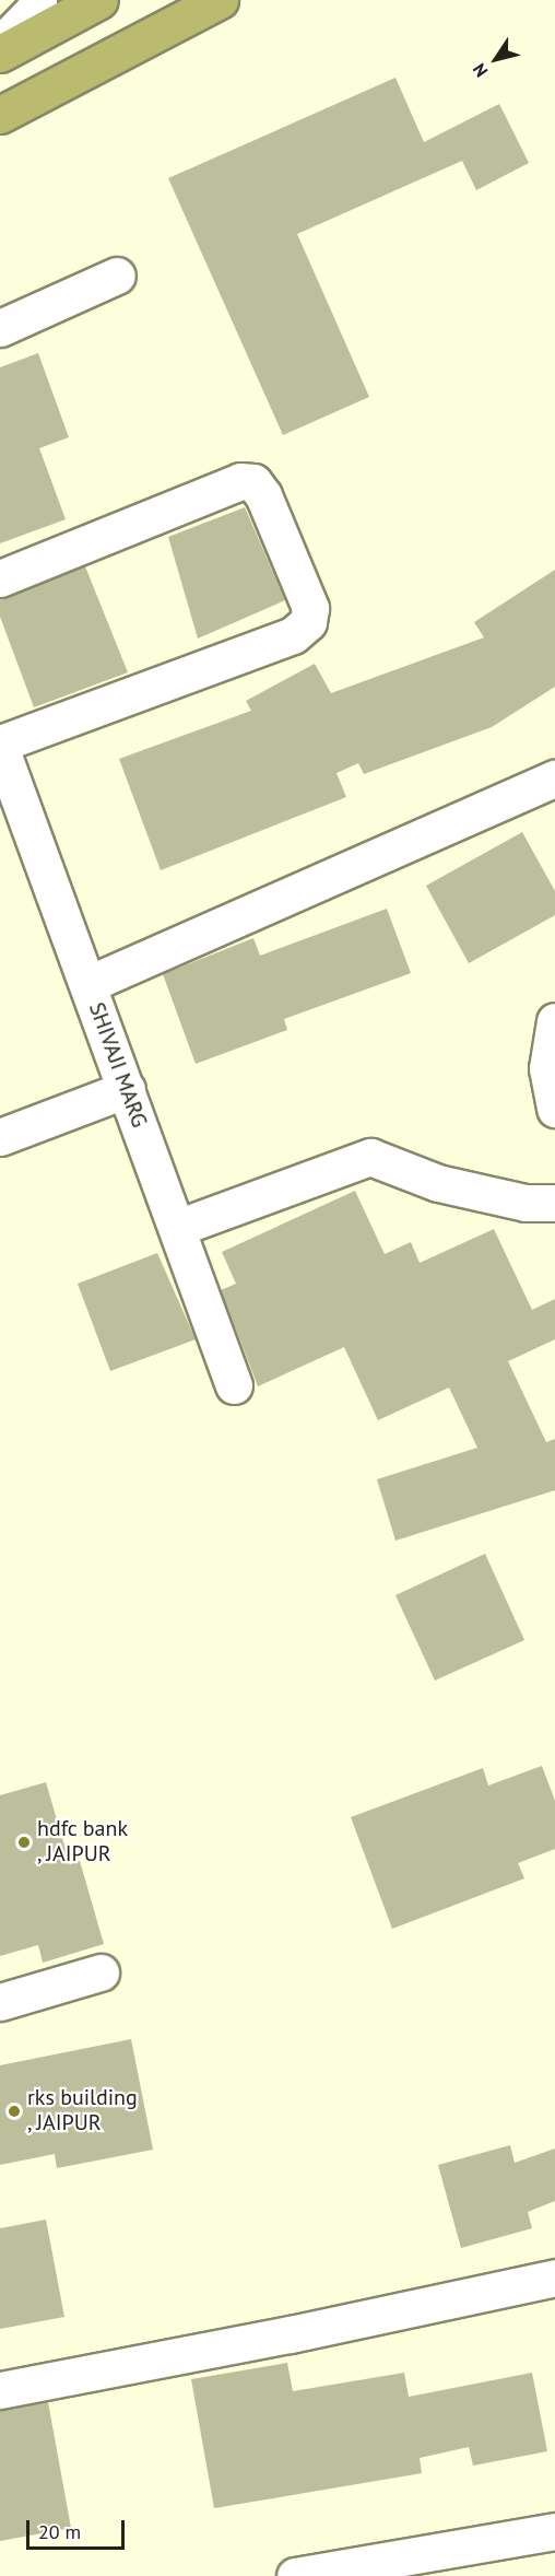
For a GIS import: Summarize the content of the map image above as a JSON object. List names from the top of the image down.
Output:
{
  "streets": {
    "street": ["SHIVAJI MARG"]
  },
  "places": ["hdfc bank , JAIPUR", "rks building , JAIPUR"],
  "scale_bar": "20 m",
  "north": "bottom left"
}
